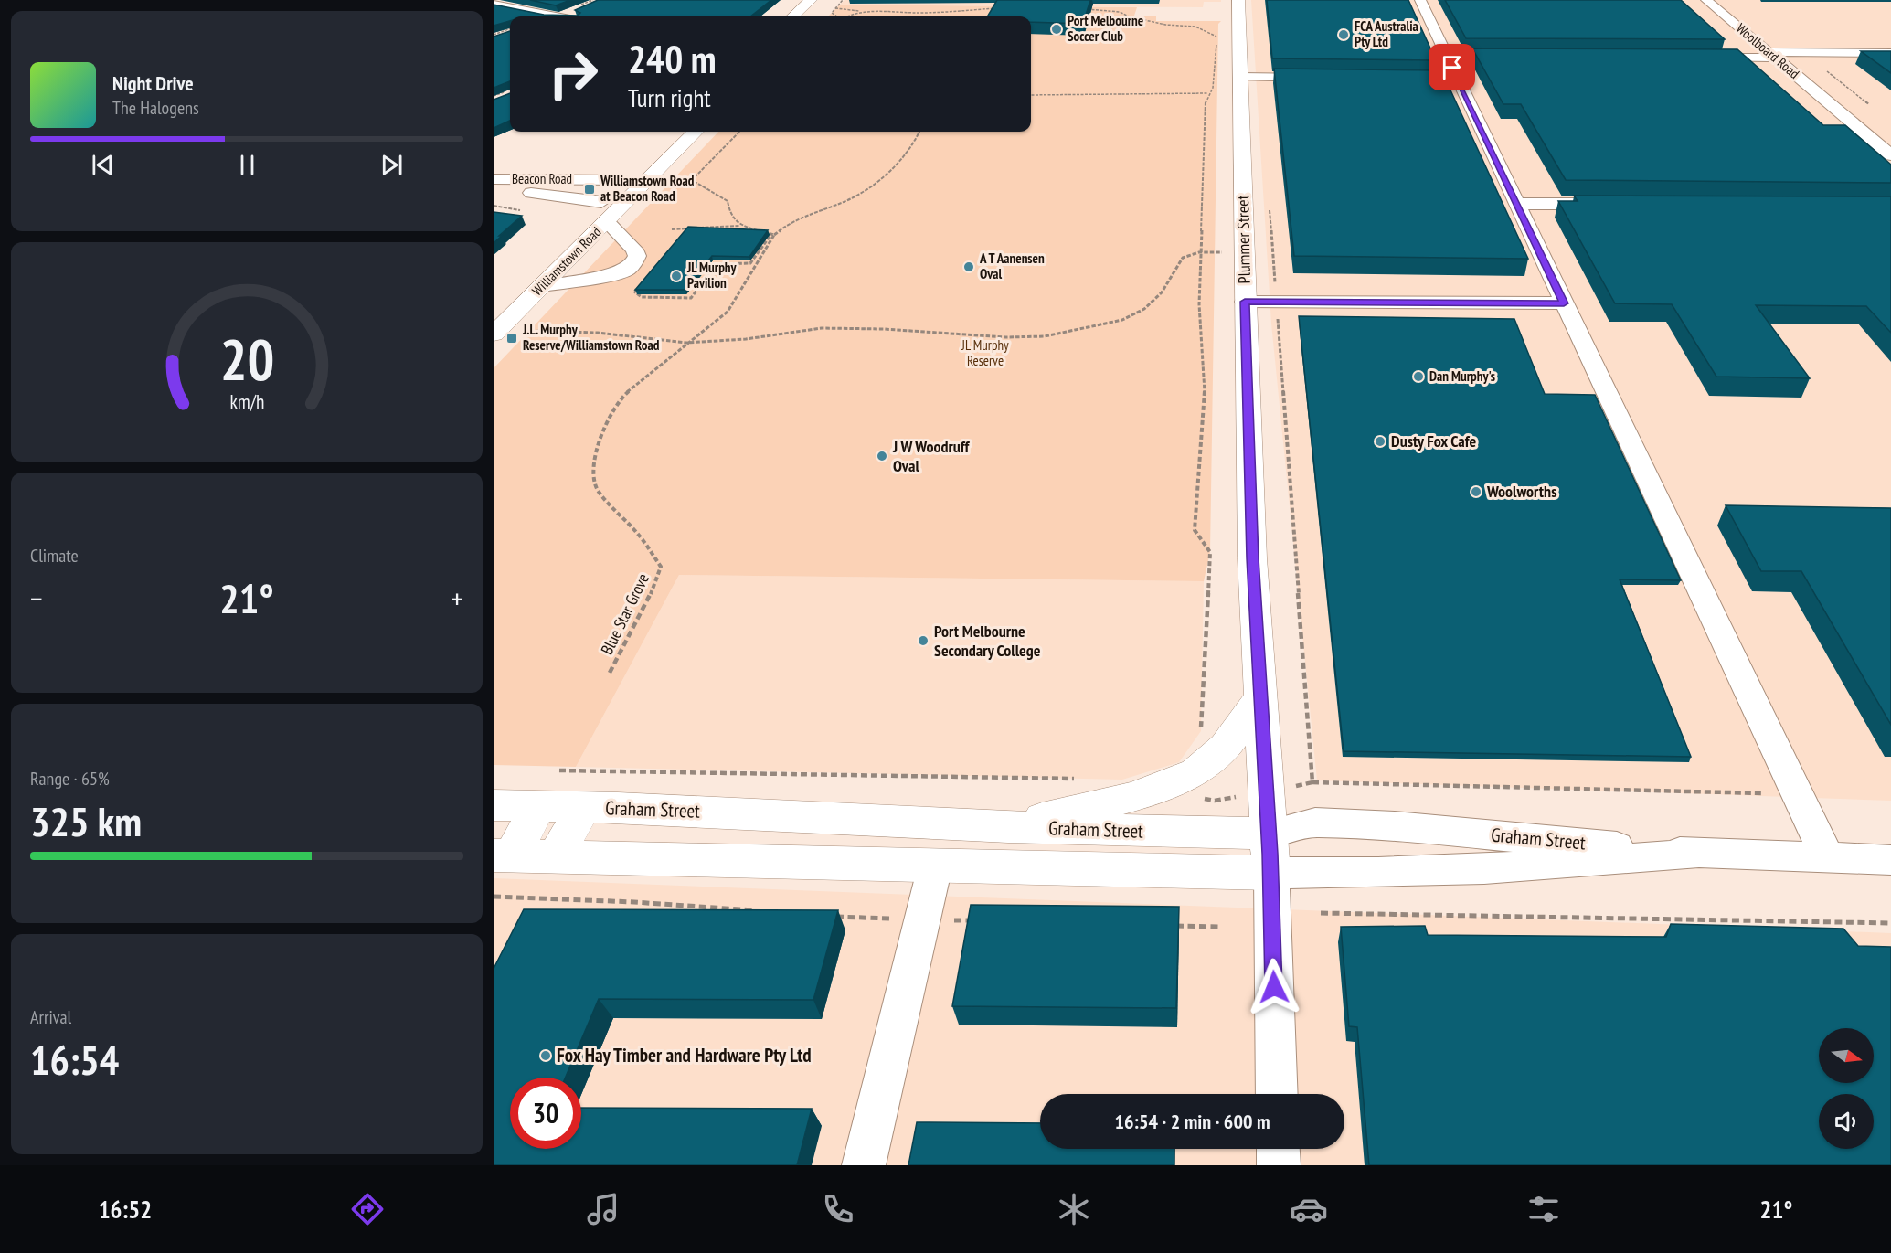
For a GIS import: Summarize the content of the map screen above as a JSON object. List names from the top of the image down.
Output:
{
  "streets": {
    "main road": ["Plummer Street", "Williamstown Road", "Graham Street"],
    "street": ["Woolboard Road", "Beacon Road"],
    "path": ["Blue Star Grove"]
  },
  "crossings": [
    ["Beacon Road", "Williamstown Road"],
    ["Plummer Street", "Graham Street"]
  ],
  "parks": ["JL Murphy Reserve"],
  "places": {
    "other": [
      "Port Melbourne Soccer Club",
      "FCA Australia Pty Ltd",
      "A T Aanensen Oval",
      "JL Murphy Pavilion",
      "Dan Murphy's",
      "Dusty Fox Cafe",
      "J W Woodruff Oval",
      "Woolworths",
      "Port Melbourne Secondary College",
      "Fox Hay Timber and Hardware Pty Ltd"
    ],
    "transit": ["Williamstown Road at Beacon Road", "J.L. Murphy Reserve/Williamstown Road"]
  },
  "north": "right",
  "page": {
    "turn": ["240 m", "Turn right"],
    "song": ["Night Drive", "The Halogens"],
    "tile": [
      "Climate",
      ["Range · 65%", "325 km"],
      ["Arrival", "16:54"]
    ],
    "heat": ["−", "21°", "+"],
    "limit": "30",
    "trip": "16:54 · 2 min · 600 m",
    "tabs": ["16:52", "21°"],
    "gauge": ["20", "km/h"]
  }
}
